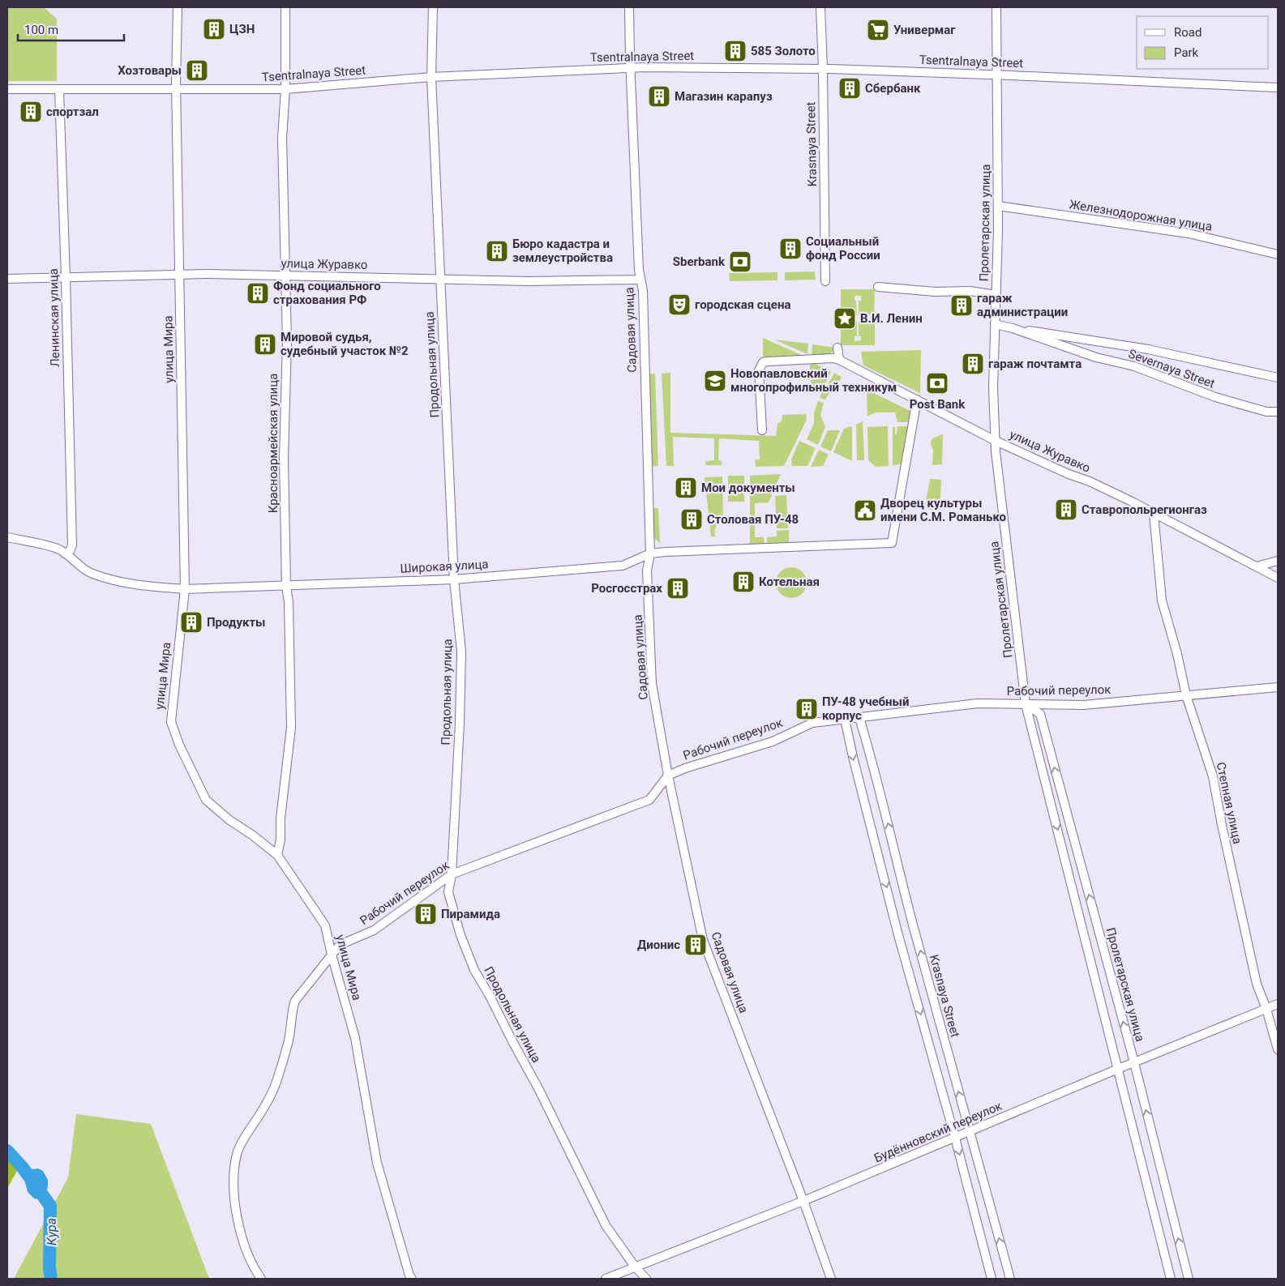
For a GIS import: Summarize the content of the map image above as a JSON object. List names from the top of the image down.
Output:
{
  "streets": {
    "street": [
      "Tsentralnaya Street",
      "Krasnaya Street",
      "Железнодорожная улица",
      "Пролетарская улица",
      "улица Журавко",
      "Ленинская улица",
      "Садовая улица",
      "улица Мира",
      "Продольная улица",
      "Severnaya Street",
      "Красноармейская улица",
      "Широкая улица",
      "Рабочий переулок",
      "Степная улица",
      "Будённовский переулок"
    ]
  },
  "crossings": [
    ["Tsentralnaya Street", "Krasnaya Street"],
    ["Tsentralnaya Street", "Пролетарская улица"],
    ["Tsentralnaya Street", "Ленинская улица"],
    ["Tsentralnaya Street", "Садовая улица"],
    ["Tsentralnaya Street", "улица Мира"],
    ["Tsentralnaya Street", "Продольная улица"],
    ["Tsentralnaya Street", "Красноармейская улица"],
    ["Krasnaya Street", "Рабочий переулок"],
    ["Krasnaya Street", "Будённовский переулок"],
    ["Железнодорожная улица", "Пролетарская улица"],
    ["Пролетарская улица", "улица Журавко"],
    ["Пролетарская улица", "Severnaya Street"],
    ["Пролетарская улица", "Рабочий переулок"],
    ["Пролетарская улица", "Будённовский переулок"],
    ["улица Журавко", "Ленинская улица"],
    ["улица Журавко", "Садовая улица"],
    ["улица Журавко", "улица Мира"],
    ["улица Журавко", "Продольная улица"],
    ["улица Журавко", "Красноармейская улица"],
    ["улица Журавко", "Широкая улица"],
    ["улица Журавко", "Степная улица"],
    ["Ленинская улица", "Широкая улица"],
    ["Садовая улица", "Широкая улица"],
    ["Садовая улица", "Рабочий переулок"],
    ["Садовая улица", "Будённовский переулок"],
    ["улица Мира", "Красноармейская улица"],
    ["улица Мира", "Широкая улица"],
    ["улица Мира", "Рабочий переулок"],
    ["Продольная улица", "Широкая улица"],
    ["Продольная улица", "Рабочий переулок"],
    ["Продольная улица", "Будённовский переулок"],
    ["Красноармейская улица", "Широкая улица"],
    ["Рабочий переулок", "Степная улица"],
    ["Степная улица", "Будённовский переулок"]
  ],
  "water": ["Кура"],
  "places": {
    "building": [
      "ЦЗН",
      "585 Золото",
      "Хозтовары",
      "Сбербанк",
      "Магазин карапуз",
      "спортзал",
      "Социальный фонд России",
      "Бюро кадастра и землеустройства",
      "Фонд социального страхования РФ",
      "гараж администрации",
      "Мировой судья, судебный участок №2",
      "гараж почтамта",
      "Мои документы",
      "Ставропольрегионгаз",
      "Столовая ПУ-48",
      "Котельная",
      "Росгосстрах",
      "Продукты",
      "ПУ-48 учебный корпус",
      "Пирамида",
      "Дионис"
    ],
    "supermarket": ["Универмаг"],
    "bank": ["Sberbank", "Post Bank"],
    "theatre": ["городская сцена"],
    "place": ["В.И. Ленин"],
    "school or university": ["Новопавловский многопрофильный техникум"],
    "public building": ["Дворец культуры имени С.М. Романько"]
  },
  "legend": ["Road", "Park"],
  "scale_bar": "100 m"
}
